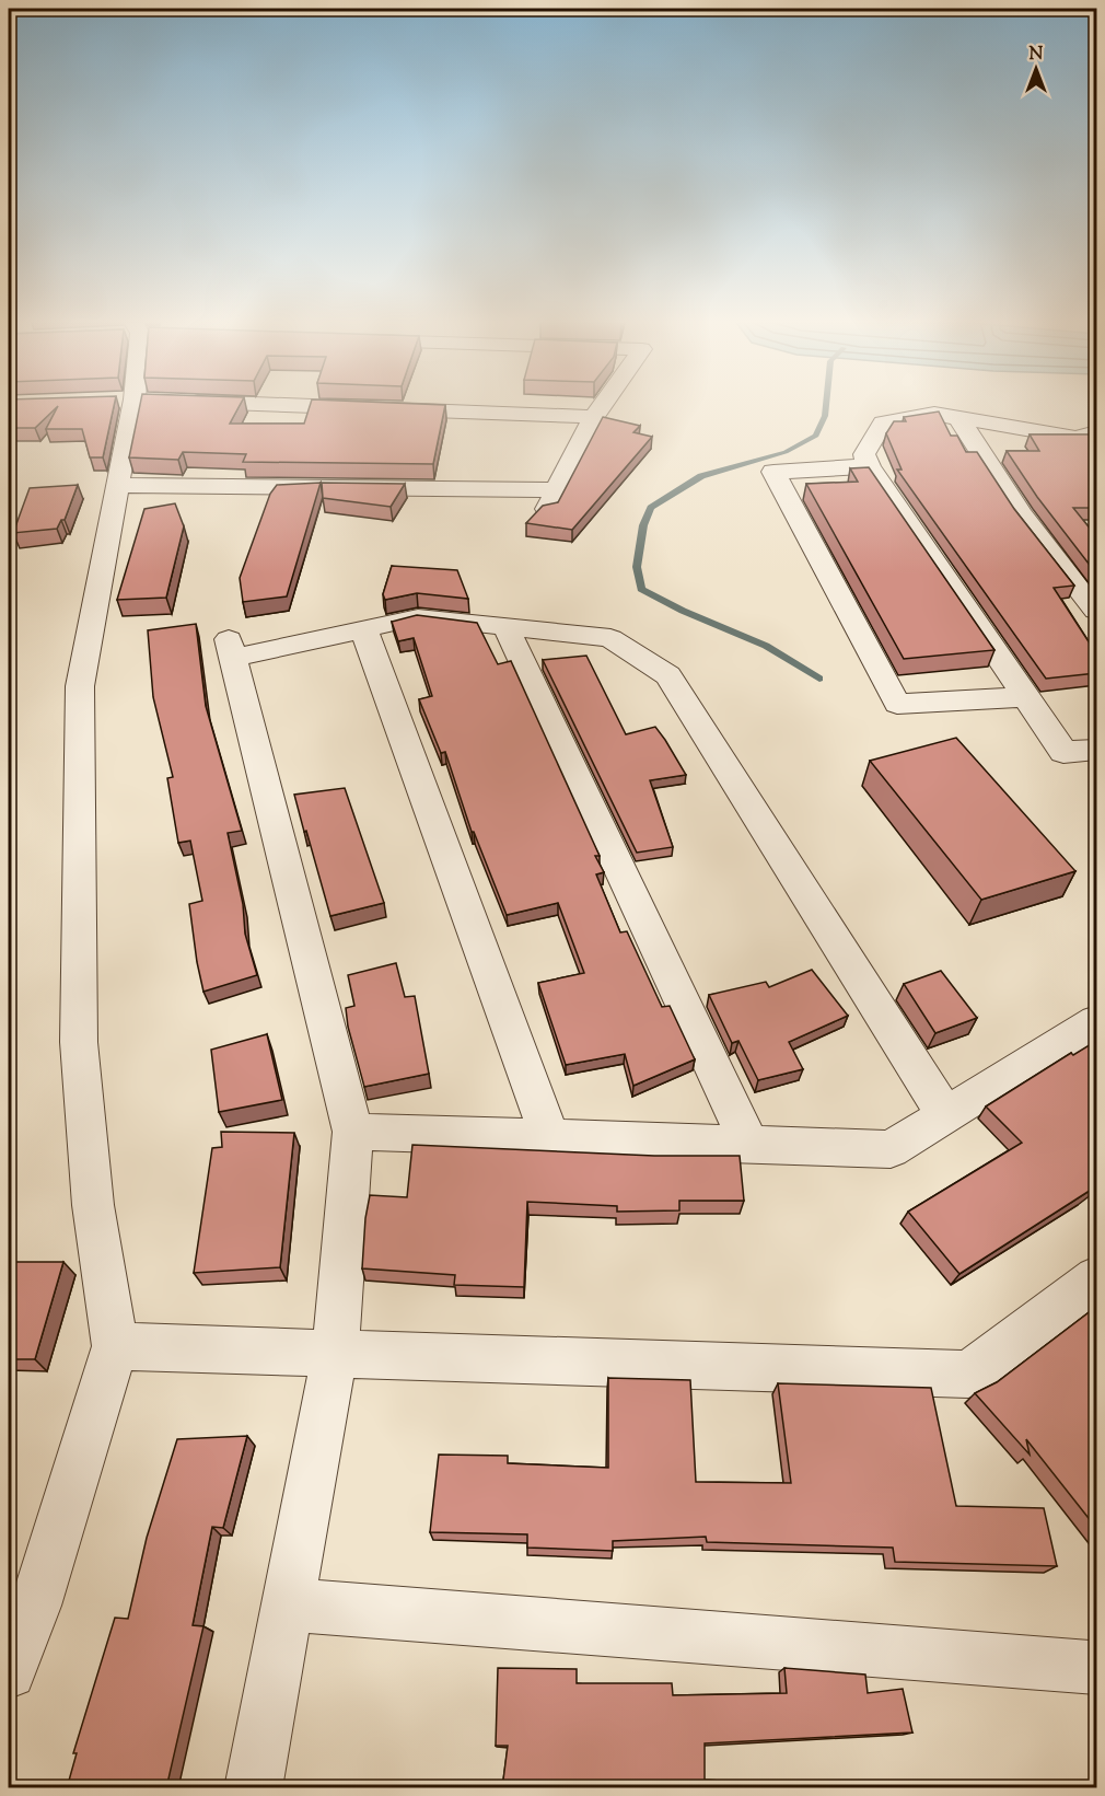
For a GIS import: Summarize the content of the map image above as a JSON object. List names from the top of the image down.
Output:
{
  "north": "top"
}
